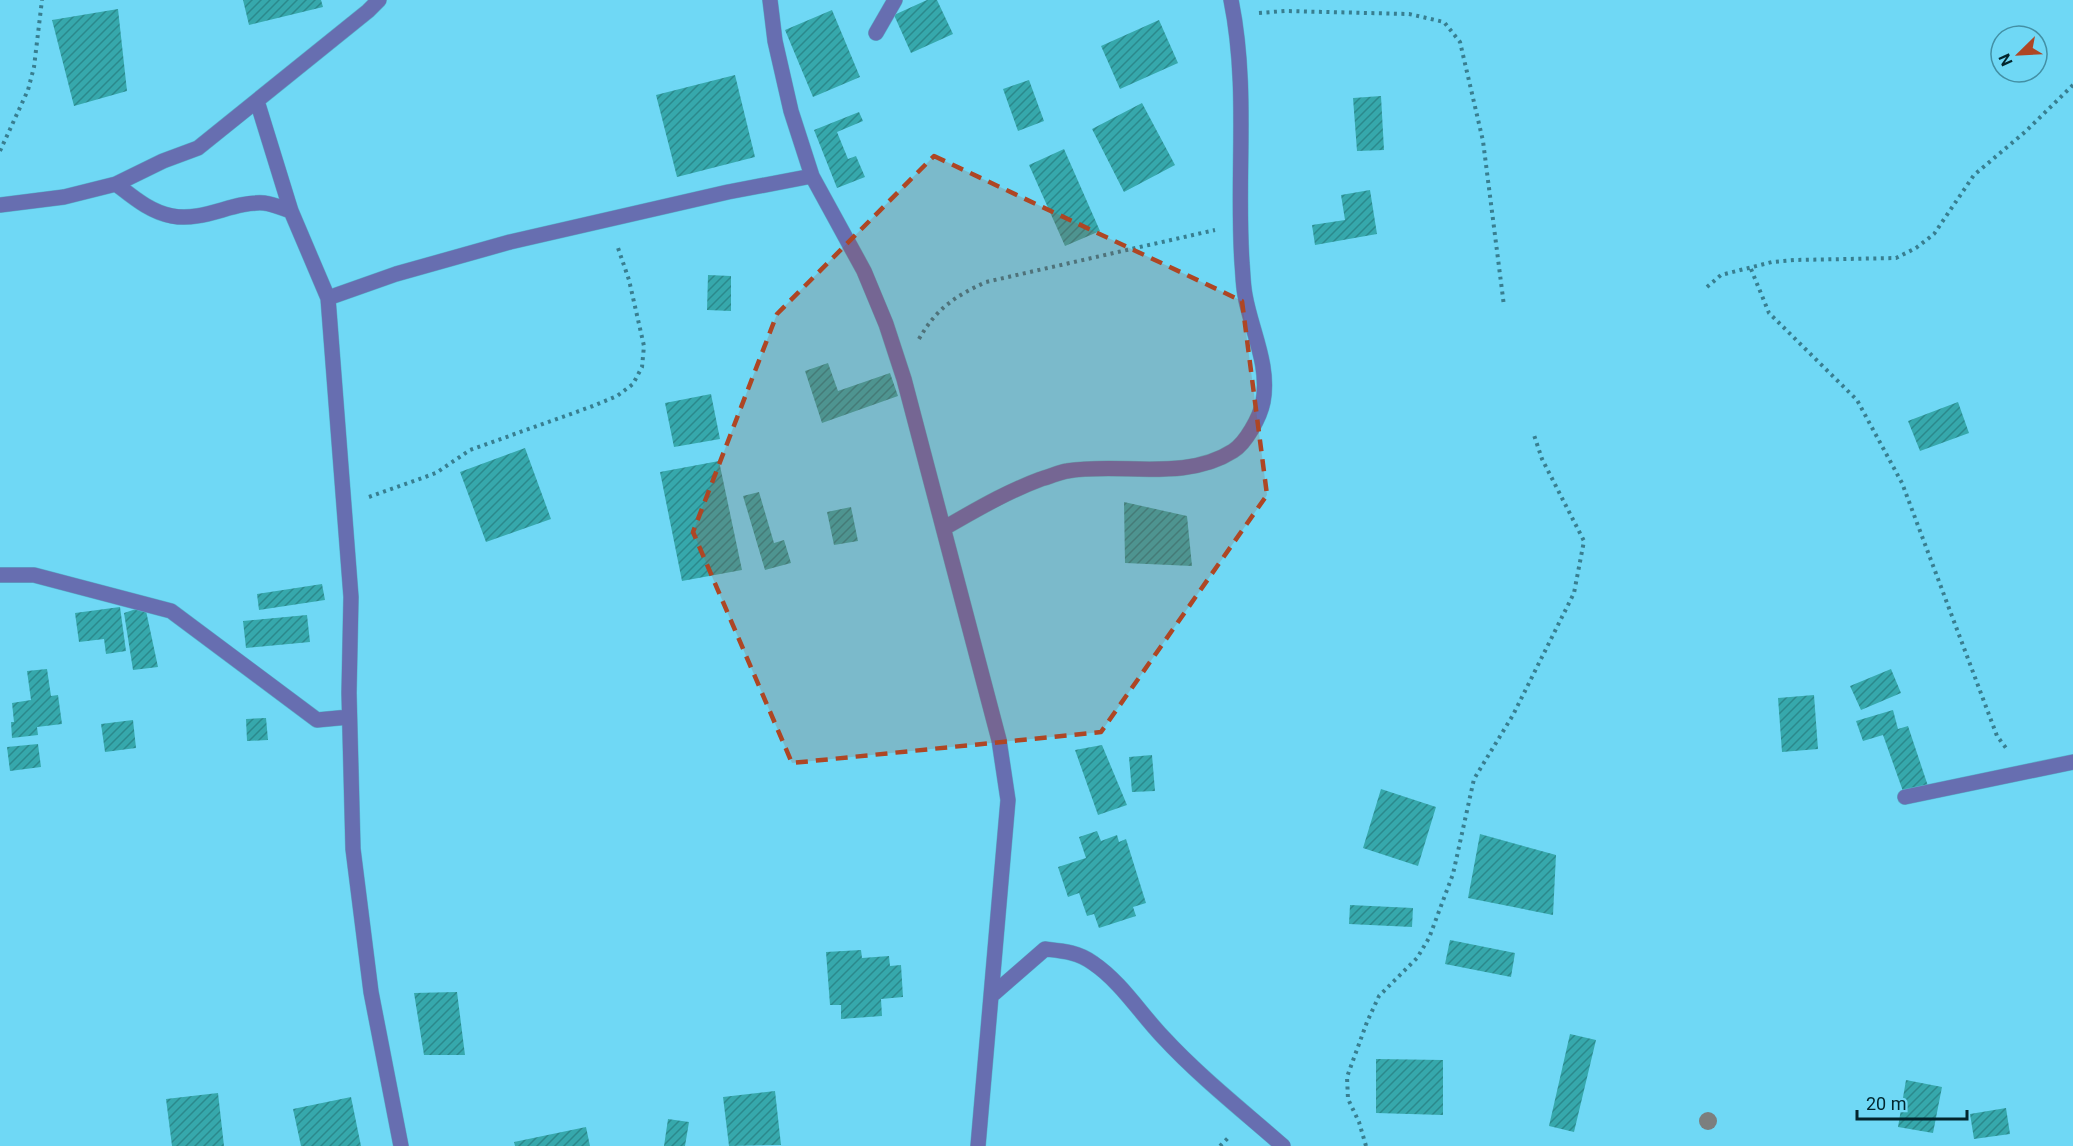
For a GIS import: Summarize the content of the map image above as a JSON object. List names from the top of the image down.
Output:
{
  "scale_bar": "20 m",
  "north": "bottom left"
}
